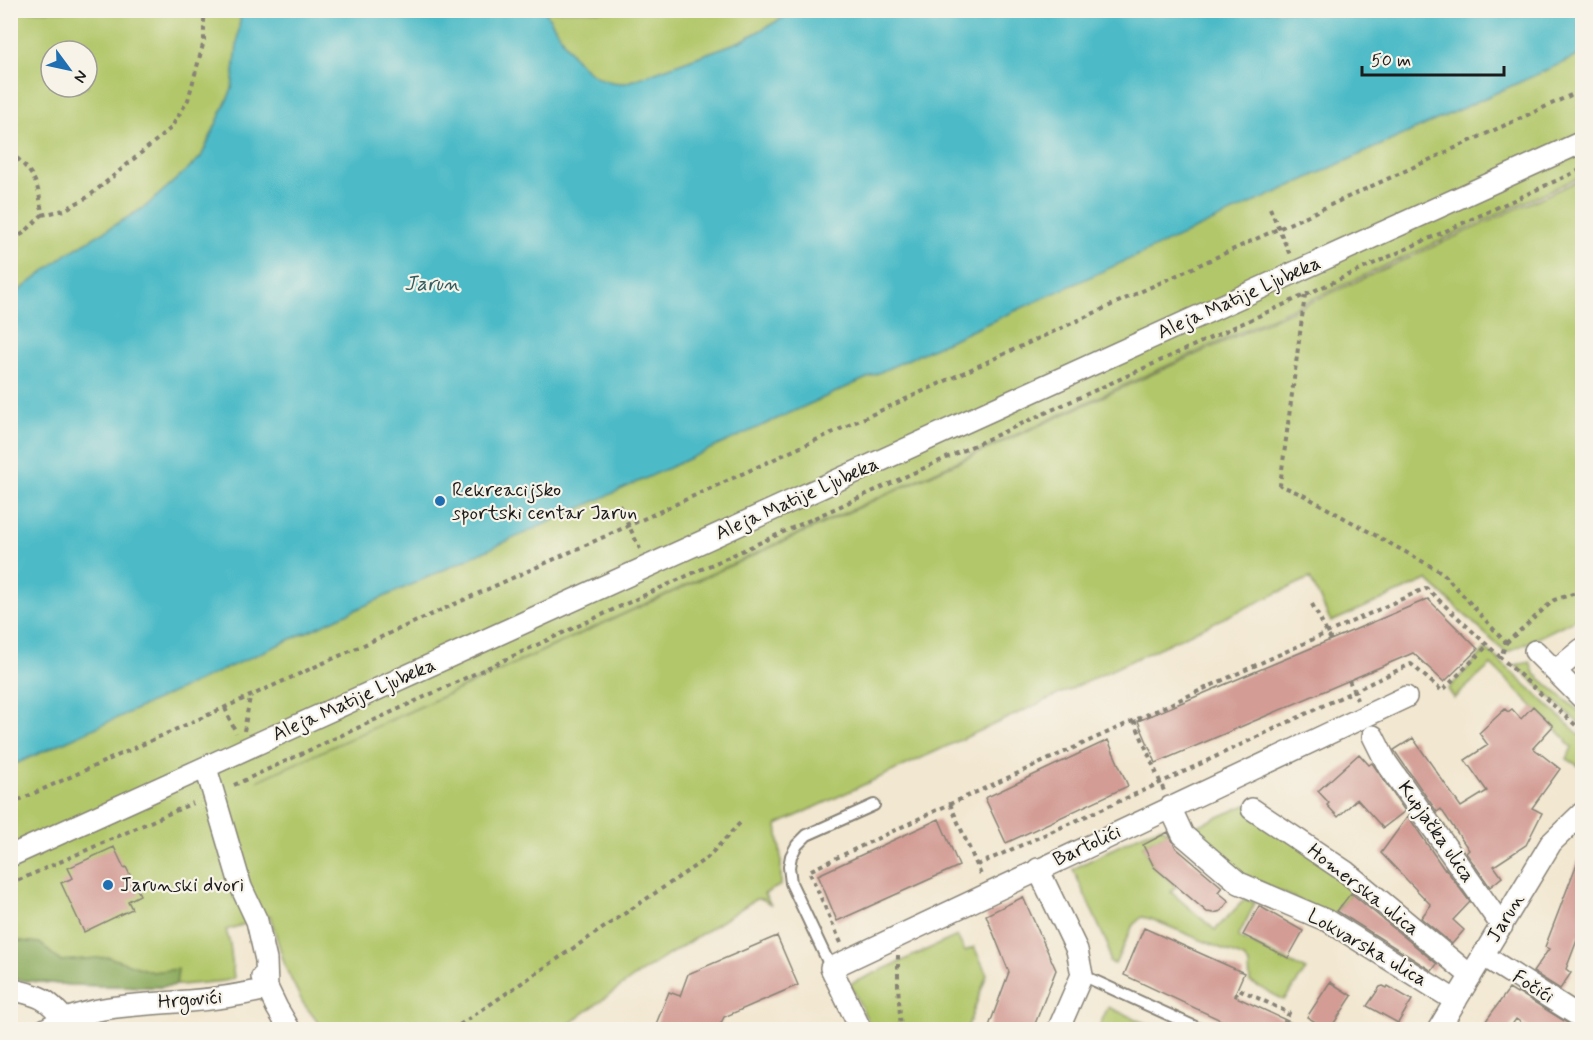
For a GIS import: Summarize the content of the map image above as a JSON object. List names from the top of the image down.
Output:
{
  "streets": {
    "street": [
      "Aleja Matije Ljubeka",
      "Kupjačka ulica",
      "Bartolići",
      "Homerska ulica",
      "Jarun",
      "Lokvarska ulica",
      "Fočići",
      "Hrgovići"
    ]
  },
  "crossings": [
    ["Kupjačka ulica", "Jarun"],
    ["Bartolići", "Lokvarska ulica"],
    ["Homerska ulica", "Jarun"],
    ["Jarun", "Lokvarska ulica"],
    ["Jarun", "Fočići"]
  ],
  "water": ["Jarun"],
  "places": ["Rekreacijsko sportski centar Jarun", "Jarunski dvori"],
  "scale_bar": "50 m",
  "north": "bottom right"
}
